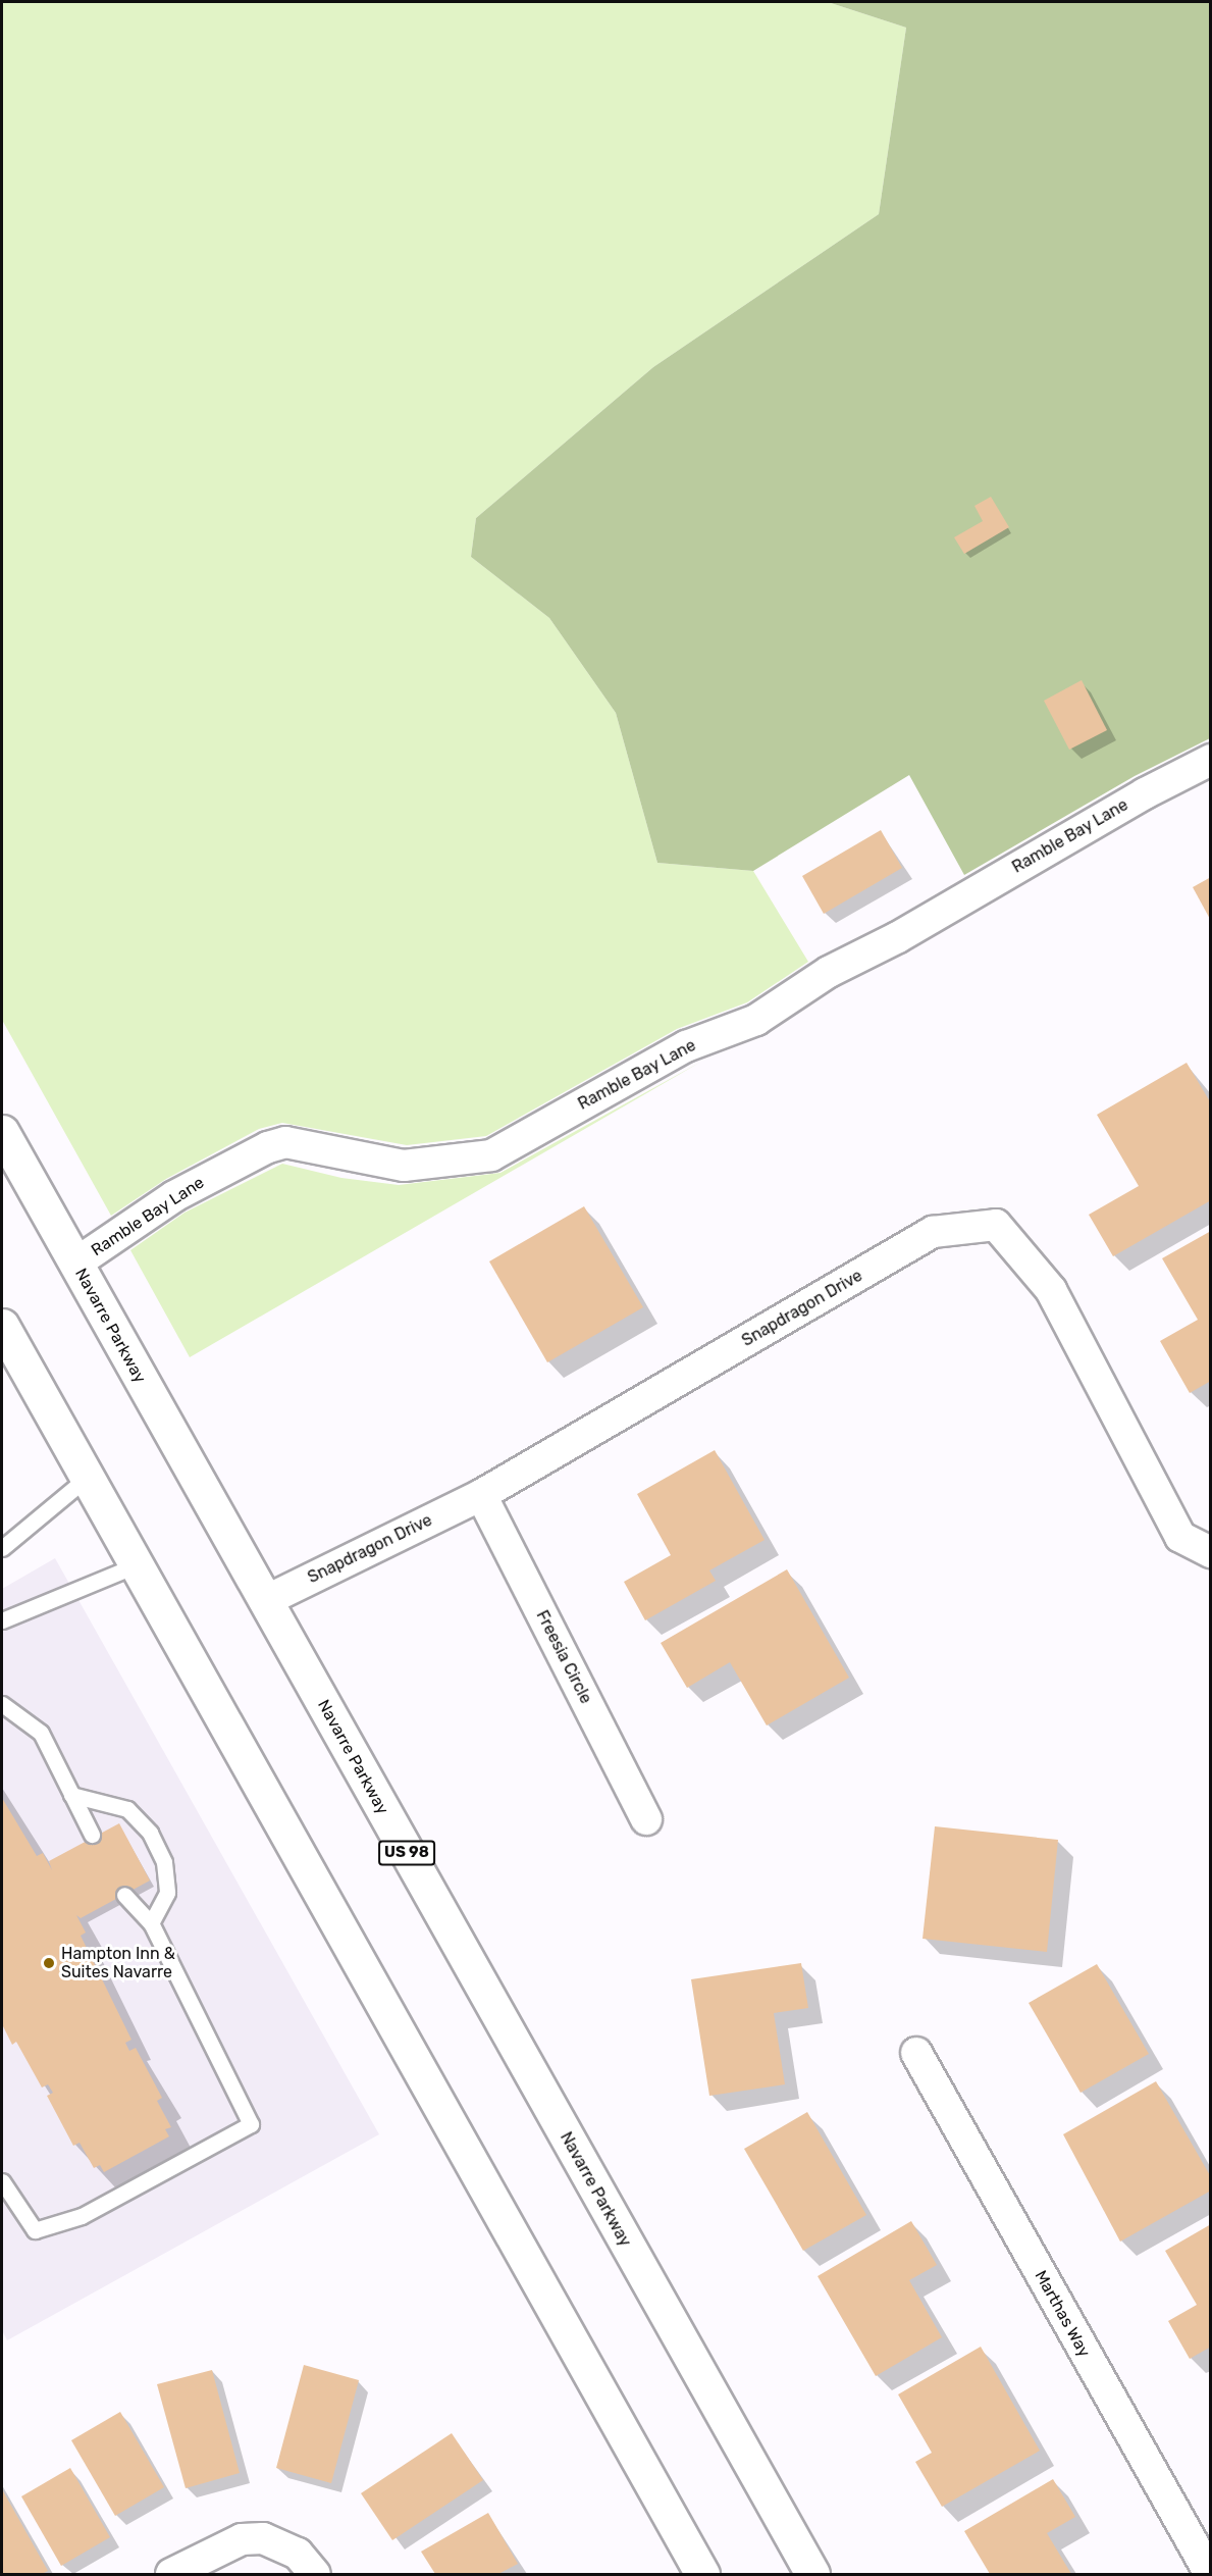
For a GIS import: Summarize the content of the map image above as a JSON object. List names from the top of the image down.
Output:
{
  "streets": {
    "highway": ["Navarre Parkway", "US 98"],
    "street": [
      "Ramble Bay Lane",
      "Snapdragon Drive",
      "Freesia Circle",
      "Marthas Way"
    ]
  },
  "crossings": [
    ["Ramble Bay Lane", "Navarre Parkway"],
    ["Snapdragon Drive", "Navarre Parkway"],
    ["Snapdragon Drive", "Freesia Circle"]
  ],
  "places": ["Hampton Inn & Suites Navarre"]
}
